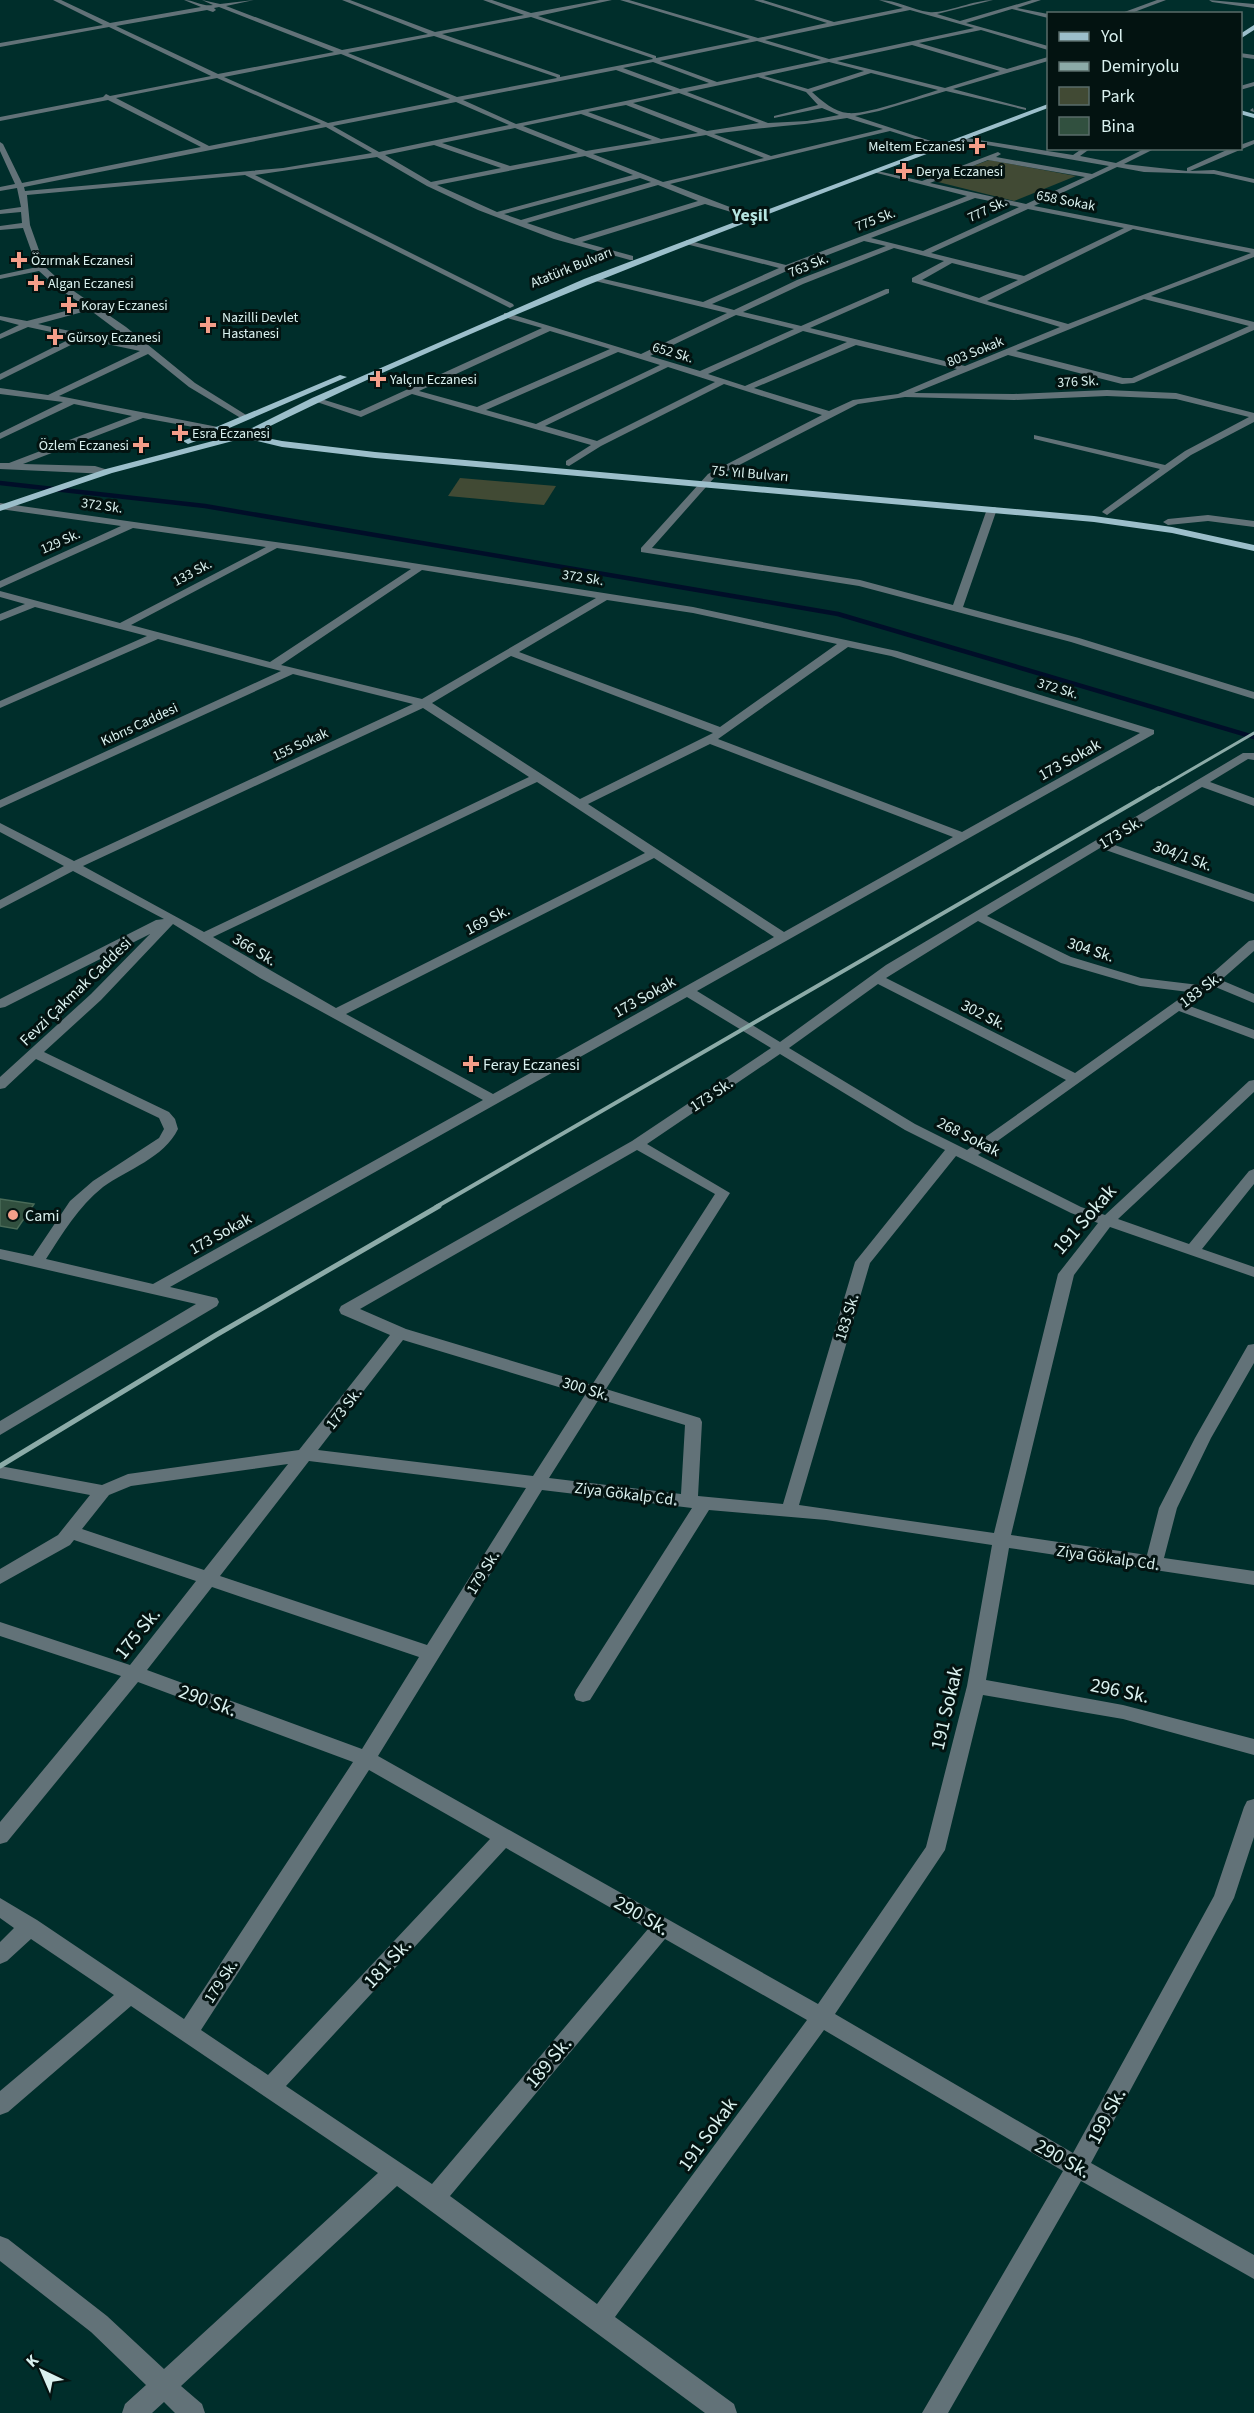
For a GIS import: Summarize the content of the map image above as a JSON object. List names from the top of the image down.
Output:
{
  "streets": {
    "main road": ["Atatürk Bulvarı", "75. Yıl Bulvarı"],
    "street": [
      "658 Sokak",
      "777 Sk.",
      "775 Sk.",
      "763 Sk.",
      "803 Sokak",
      "652 Sk.",
      "376 Sk.",
      "372 Sk.",
      "129 Sk.",
      "133 Sk.",
      "Kıbrıs Caddesi",
      "155 Sokak",
      "173 Sokak",
      "173 Sk.",
      "304/1 Sk.",
      "169 Sk.",
      "366 Sk.",
      "304 Sk.",
      "183 Sk.",
      "Fevzi Çakmak Caddesi",
      "302 Sk.",
      "268 Sokak",
      "191 Sokak",
      "300 Sk.",
      "Ziya Gökalp Cd.",
      "179 Sk.",
      "175 Sk.",
      "296 Sk.",
      "290 Sk.",
      "181 Sk.",
      "189 Sk.",
      "199 Sk."
    ]
  },
  "crossings": [
    ["658 Sokak", "777 Sk."],
    ["658 Sokak", "775 Sk."],
    ["658 Sokak", "Atatürk Bulvarı"],
    ["658 Sokak", "803 Sokak"],
    ["763 Sk.", "652 Sk."],
    ["Atatürk Bulvarı", "652 Sk."],
    ["Atatürk Bulvarı", "75. Yıl Bulvarı"],
    ["803 Sokak", "652 Sk."],
    ["803 Sokak", "376 Sk."],
    ["803 Sokak", "75. Yıl Bulvarı"],
    ["372 Sk.", "129 Sk."],
    ["372 Sk.", "133 Sk."],
    ["372 Sk.", "155 Sokak"],
    ["372 Sk.", "173 Sokak"],
    ["155 Sokak", "366 Sk."],
    ["173 Sokak", "366 Sk."],
    ["173 Sokak", "268 Sokak"],
    ["173 Sk.", "304/1 Sk."],
    ["173 Sk.", "304 Sk."],
    ["173 Sk.", "302 Sk."],
    ["173 Sk.", "268 Sokak"],
    ["173 Sk.", "300 Sk."],
    ["173 Sk.", "Ziya Gökalp Cd."],
    ["173 Sk.", "179 Sk."],
    ["173 Sk.", "175 Sk."],
    ["169 Sk.", "366 Sk."],
    ["366 Sk.", "Fevzi Çakmak Caddesi"],
    ["304 Sk.", "183 Sk."],
    ["183 Sk.", "302 Sk."],
    ["183 Sk.", "268 Sokak"],
    ["183 Sk.", "Ziya Gökalp Cd."],
    ["268 Sokak", "191 Sokak"],
    ["191 Sokak", "Ziya Gökalp Cd."],
    ["191 Sokak", "296 Sk."],
    ["191 Sokak", "290 Sk."],
    ["300 Sk.", "Ziya Gökalp Cd."],
    ["300 Sk.", "179 Sk."],
    ["Ziya Gökalp Cd.", "179 Sk."],
    ["Ziya Gökalp Cd.", "175 Sk."],
    ["179 Sk.", "290 Sk."],
    ["175 Sk.", "290 Sk."],
    ["290 Sk.", "181 Sk."],
    ["290 Sk.", "189 Sk."],
    ["290 Sk.", "199 Sk."]
  ],
  "districts": ["Yeşil"],
  "places": {
    "health": [
      "Meltem Eczanesi",
      "Derya Eczanesi",
      "Özırmak Eczanesi",
      "Algan Eczanesi",
      "Koray Eczanesi",
      "Nazilli Devlet Hastanesi",
      "Gürsoy Eczanesi",
      "Yalçın Eczanesi",
      "Esra Eczanesi",
      "Özlem Eczanesi",
      "Feray Eczanesi"
    ],
    "other": ["Cami"]
  },
  "legend": [
    "Yol",
    "Demiryolu",
    "Park",
    "Bina"
  ],
  "north": "top left"
}
